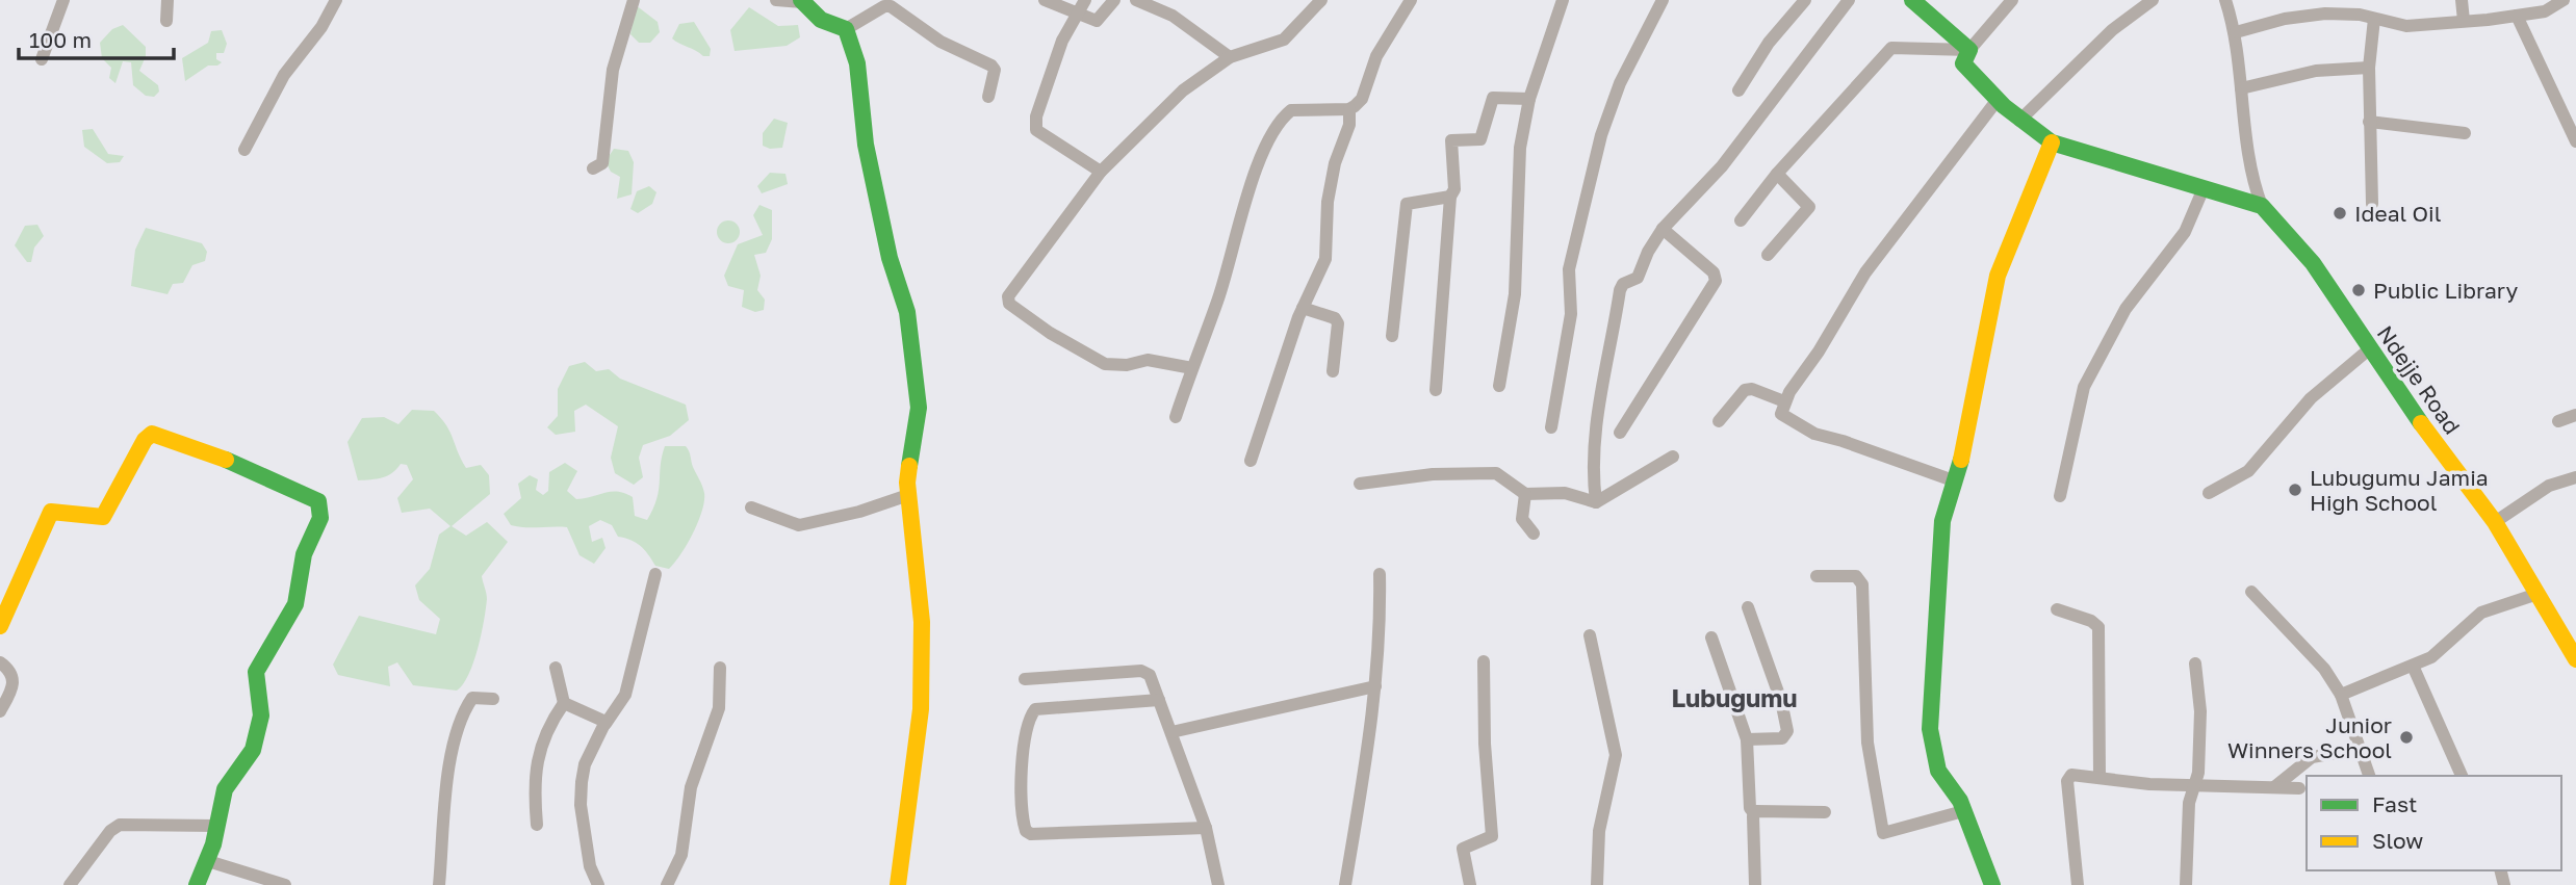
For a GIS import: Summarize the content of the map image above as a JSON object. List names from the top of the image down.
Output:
{
  "streets": {
    "street": ["Ndejje Road"]
  },
  "districts": ["Lubugumu"],
  "places": [
    "Ideal Oil",
    "Public Library",
    "Lubugumu Jamia High School",
    "Junior Winners School"
  ],
  "legend": ["Fast", "Slow"],
  "scale_bar": "100 m"
}
